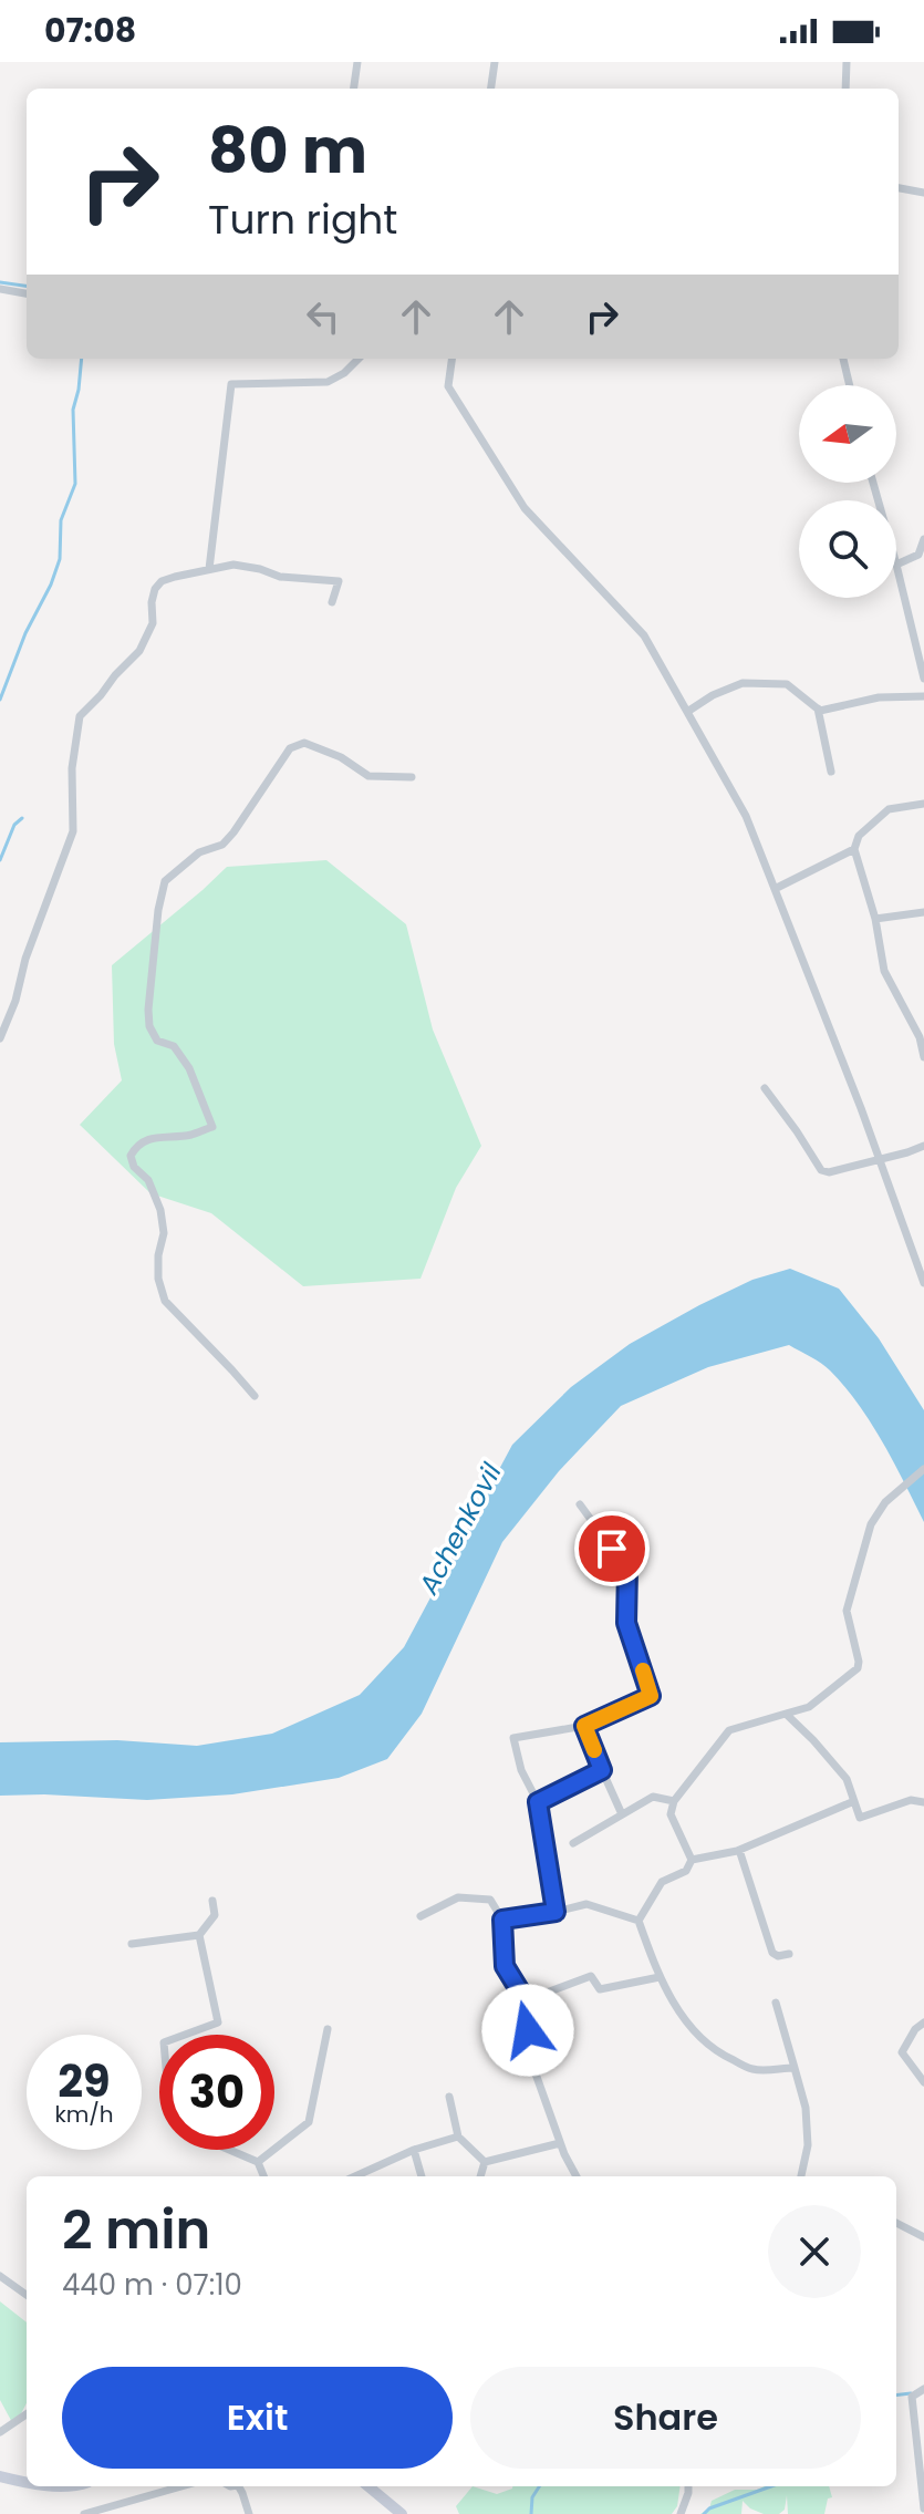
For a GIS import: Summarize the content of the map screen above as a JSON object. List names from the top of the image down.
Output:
{
  "water": ["Achenkovil"],
  "north": "left",
  "page": {
    "status": "07:08",
    "turn": ["80 m", "Turn right"],
    "speed": "29 km/h",
    "limit": "30",
    "heading": ["2 min", "440 m · 07:10"],
    "buttons": ["Exit", "Share"]
  }
}
